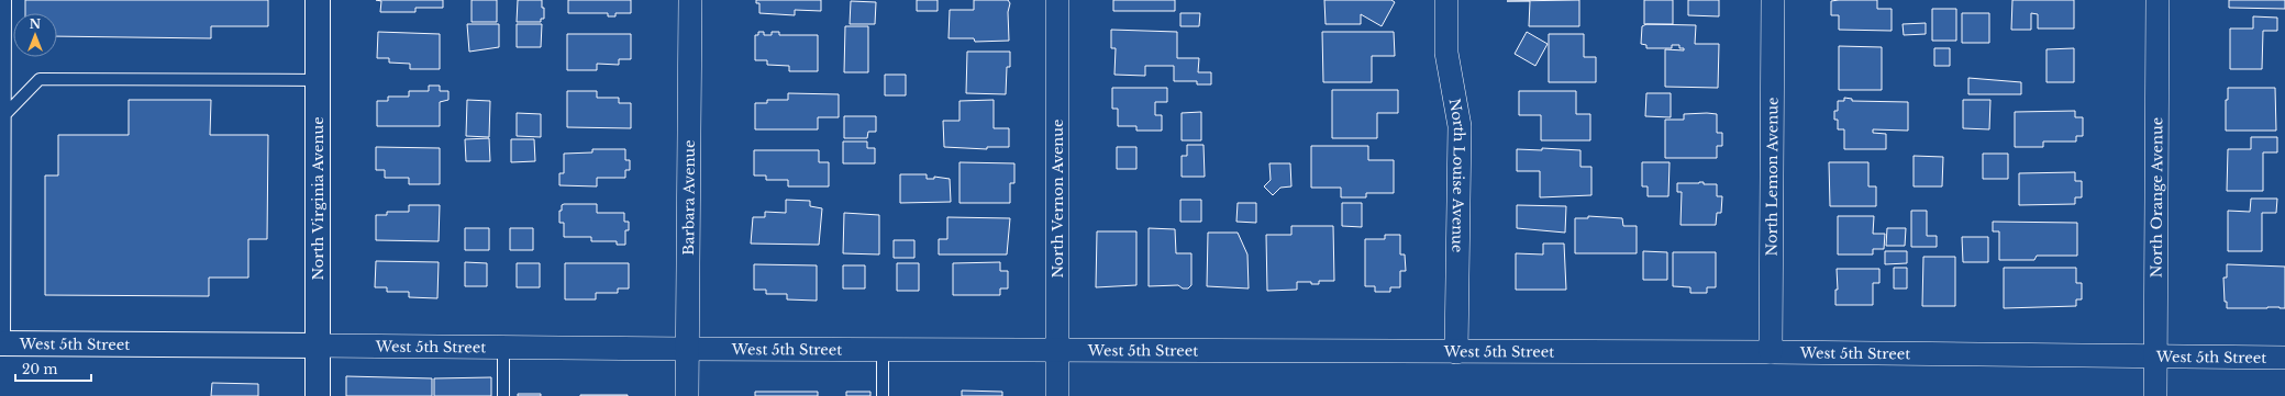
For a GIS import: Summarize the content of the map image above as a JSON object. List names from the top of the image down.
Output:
{
  "streets": {
    "street": [
      "North Louise Avenue",
      "North Lemon Avenue",
      "Barbara Avenue",
      "North Virginia Avenue",
      "North Vernon Avenue",
      "North Orange Avenue",
      "West 5th Street"
    ]
  },
  "crossings": [
    ["North Louise Avenue", "West 5th Street"],
    ["North Lemon Avenue", "West 5th Street"],
    ["Barbara Avenue", "West 5th Street"],
    ["North Virginia Avenue", "West 5th Street"],
    ["North Vernon Avenue", "West 5th Street"],
    ["North Orange Avenue", "West 5th Street"]
  ],
  "scale_bar": "20 m",
  "north": "top"
}
